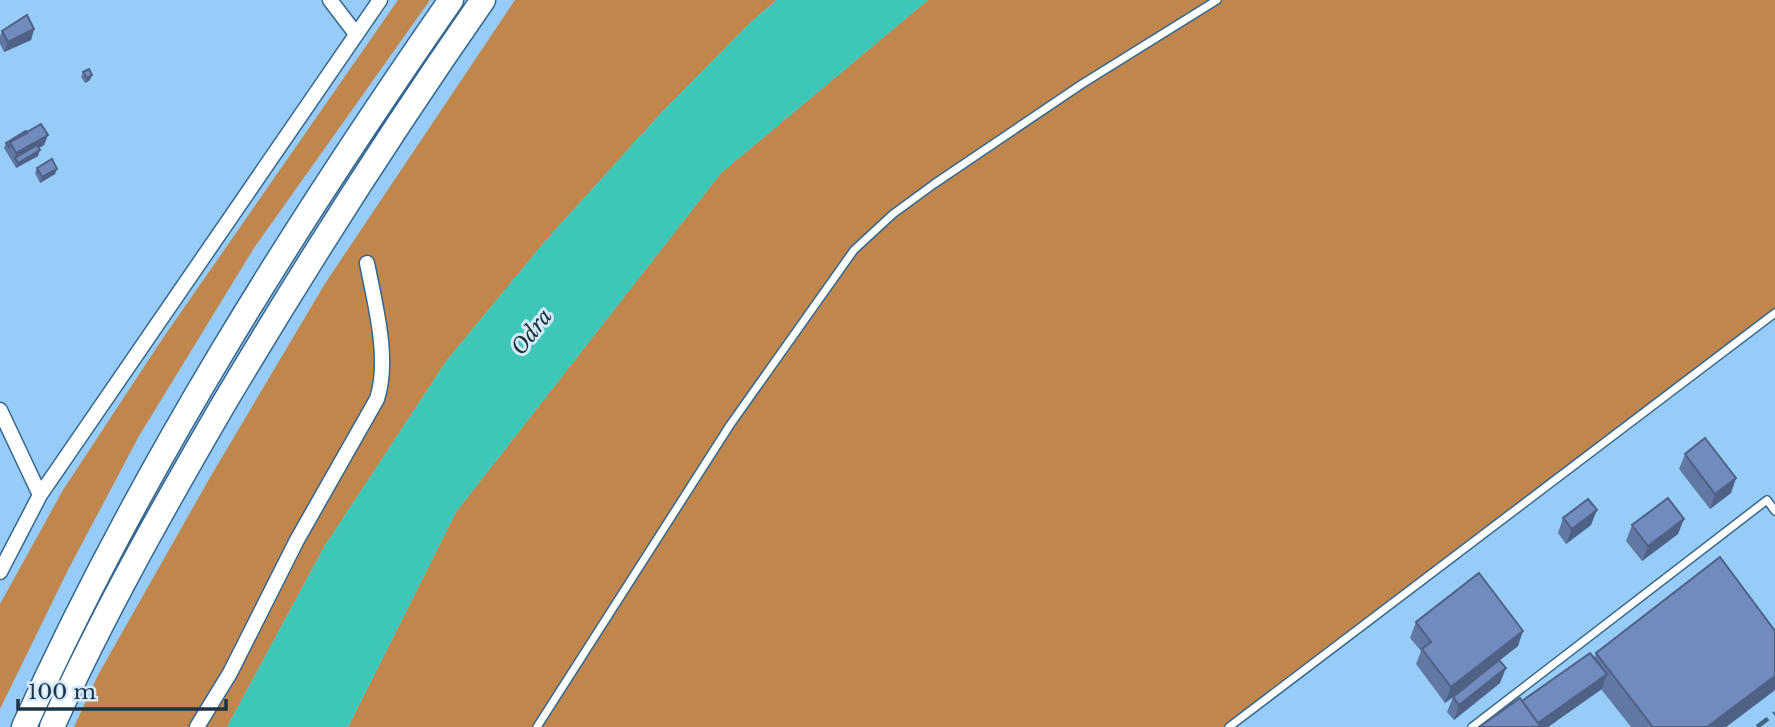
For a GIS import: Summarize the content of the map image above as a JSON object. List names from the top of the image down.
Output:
{
  "water": ["Odra"],
  "scale_bar": "100 m"
}
